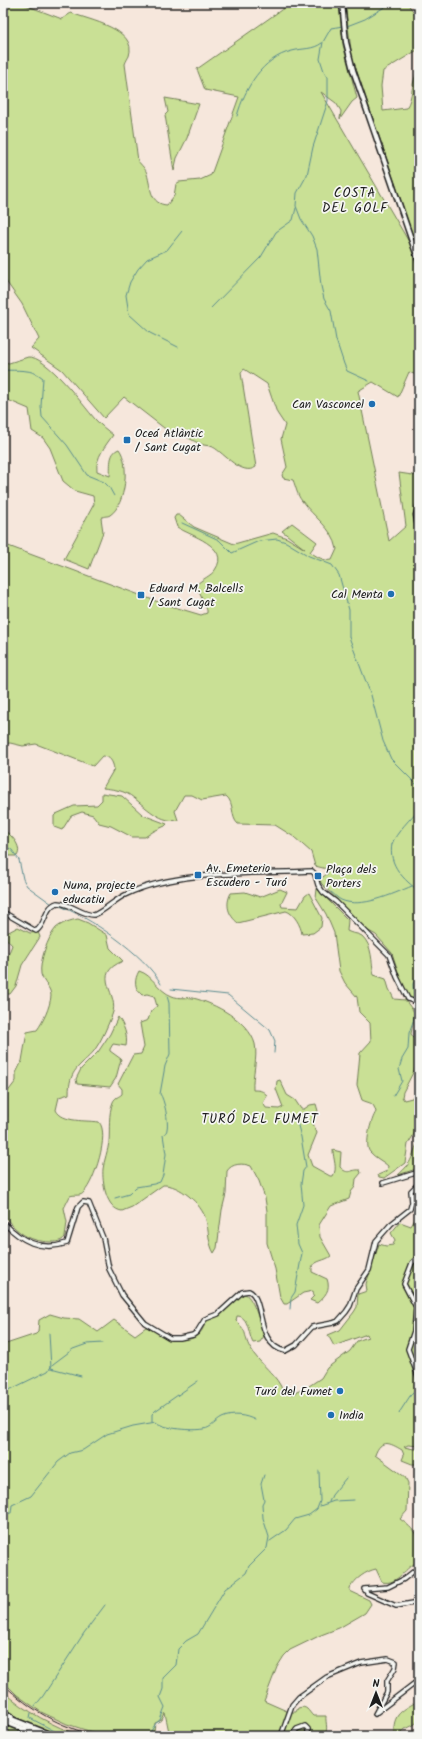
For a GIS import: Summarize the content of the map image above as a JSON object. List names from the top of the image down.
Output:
{
  "districts": ["COSTA DEL GOLF", "TURÓ DEL FUMET"],
  "places": {
    "other": [
      "Can Vasconcel",
      "Cal Menta",
      "Nuna, projecte educatiu",
      "Turó del Fumet",
      "India"
    ],
    "transit": [
      "Oceá Atlàntic / Sant Cugat",
      "Eduard M. Balcells / Sant Cugat",
      "Av. Emeterio Escudero - Turó",
      "Plaça dels Porters"
    ]
  },
  "north": "top"
}
